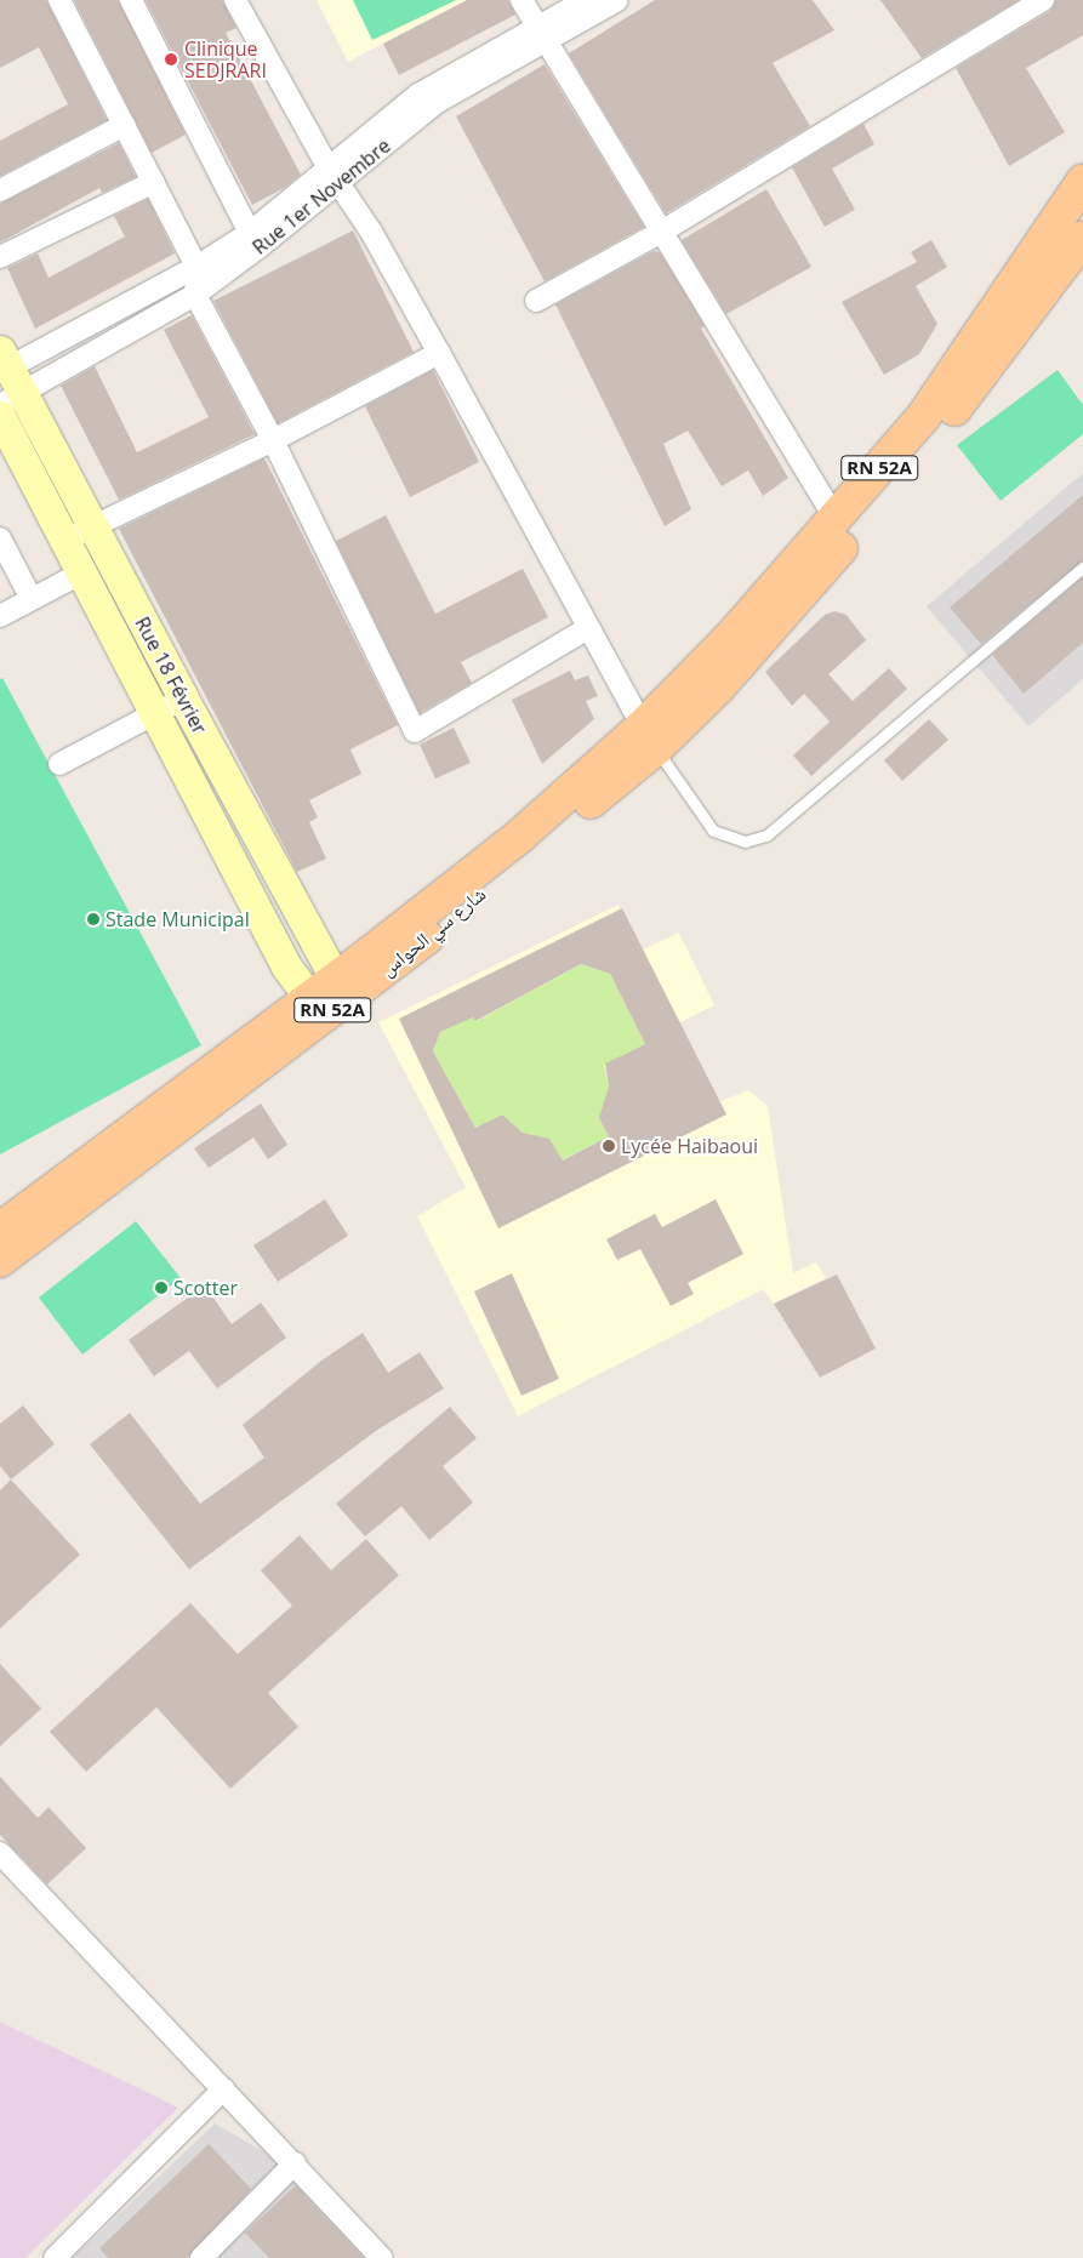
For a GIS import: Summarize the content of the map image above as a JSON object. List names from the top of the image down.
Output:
{
  "streets": {
    "main road": ["RN 52A", "شارع سي الحواس"],
    "street": ["Rue 1er Novembre", "Rue 18 Février"]
  },
  "crossings": [
    ["Rue 1er Novembre", "Rue 18 Février"],
    ["RN 52A", "شارع سي الحواس"],
    ["Rue 18 Février", "شارع سي الحواس"]
  ],
  "places": [
    "Clinique SEDJRARI",
    "Stade Municipal",
    "Lycée Haibaoui",
    "Scotter"
  ]
}
